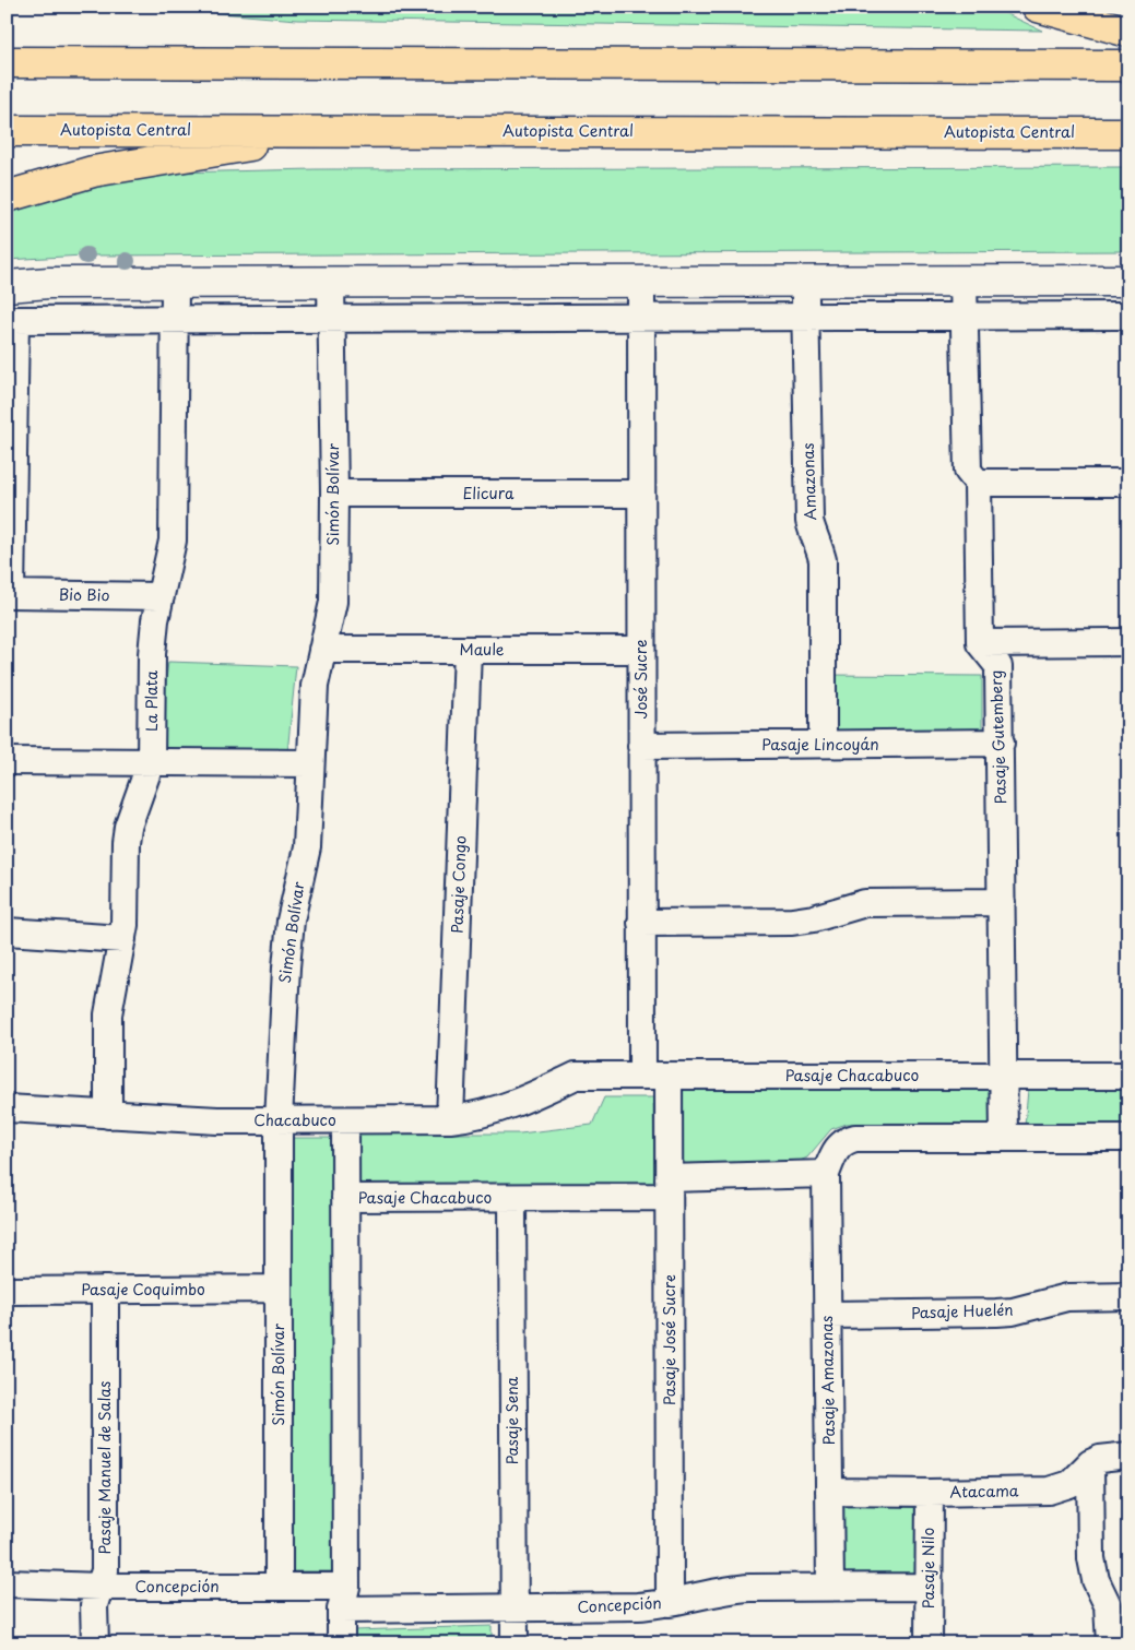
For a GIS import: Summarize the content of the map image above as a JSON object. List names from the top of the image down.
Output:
{
  "streets": {
    "highway": ["Autopista Central"],
    "street": [
      "Amazonas",
      "Elicura",
      "Simón Bolívar",
      "Bio Bio",
      "Maule",
      "José Sucre",
      "La Plata",
      "Pasaje Gutemberg",
      "Pasaje Lincoyán",
      "Pasaje Congo",
      "Pasaje Chacabuco",
      "Chacabuco",
      "Pasaje Coquimbo",
      "Pasaje Huelén",
      "Pasaje José Sucre",
      "Pasaje Amazonas",
      "Pasaje Sena",
      "Pasaje Manuel de Salas",
      "Atacama",
      "Pasaje Nilo",
      "Concepción"
    ]
  },
  "crossings": [
    ["Amazonas", "Pasaje Lincoyán"],
    ["Elicura", "Simón Bolívar"],
    ["Elicura", "José Sucre"],
    ["Simón Bolívar", "Maule"],
    ["Simón Bolívar", "Chacabuco"],
    ["Simón Bolívar", "Pasaje Coquimbo"],
    ["Simón Bolívar", "Concepción"],
    ["Bio Bio", "La Plata"],
    ["Maule", "José Sucre"],
    ["Maule", "Pasaje Congo"],
    ["José Sucre", "Pasaje Lincoyán"],
    ["José Sucre", "Pasaje Chacabuco"],
    ["La Plata", "Chacabuco"],
    ["Pasaje Gutemberg", "Pasaje Lincoyán"],
    ["Pasaje Gutemberg", "Pasaje Chacabuco"],
    ["Pasaje Congo", "Chacabuco"],
    ["Pasaje Chacabuco", "Chacabuco"],
    ["Pasaje Chacabuco", "Pasaje José Sucre"],
    ["Pasaje Chacabuco", "Pasaje Amazonas"],
    ["Pasaje Chacabuco", "Pasaje Sena"],
    ["Pasaje Coquimbo", "Pasaje Manuel de Salas"],
    ["Pasaje Huelén", "Pasaje Amazonas"],
    ["Pasaje José Sucre", "Concepción"],
    ["Pasaje Amazonas", "Atacama"],
    ["Pasaje Amazonas", "Concepción"],
    ["Pasaje Sena", "Concepción"],
    ["Pasaje Manuel de Salas", "Concepción"],
    ["Atacama", "Pasaje Nilo"],
    ["Pasaje Nilo", "Concepción"]
  ]
}
